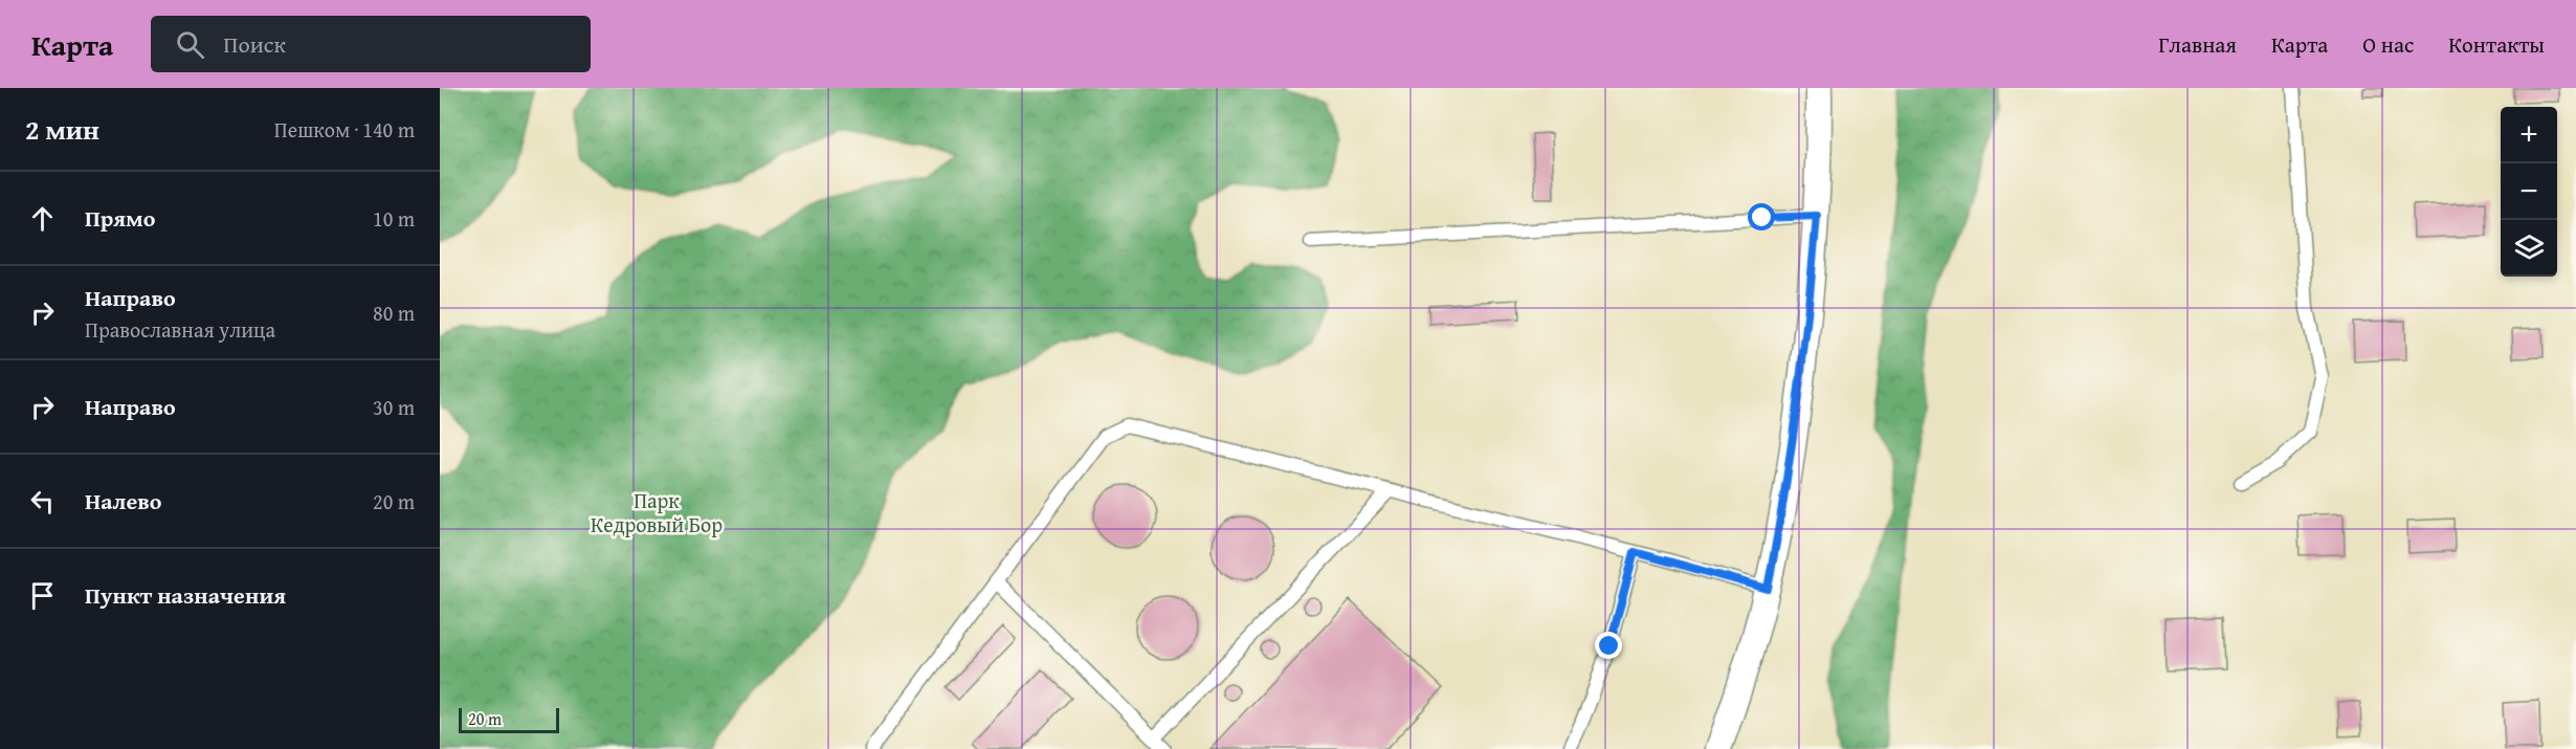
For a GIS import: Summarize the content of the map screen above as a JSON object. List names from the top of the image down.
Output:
{
  "parks": ["Парк Кедровый Бор"],
  "scale_bar": "20 m",
  "page": {
    "header": "Карта",
    "search": "Поиск",
    "nav": [
      "Главная",
      "Карта",
      "О нас",
      "Контакты"
    ],
    "heading": ["2 мин", "Пешком · 140 m"],
    "map_buttons": ["+", "−"],
    "list": [
      ["Прямо", "10 m"],
      ["Направо", "Православная улица", "80 m"],
      ["Направо", "30 m"],
      ["Налево", "20 m"],
      "Пункт назначения"
    ],
    "scale": "20 m"
  }
}
